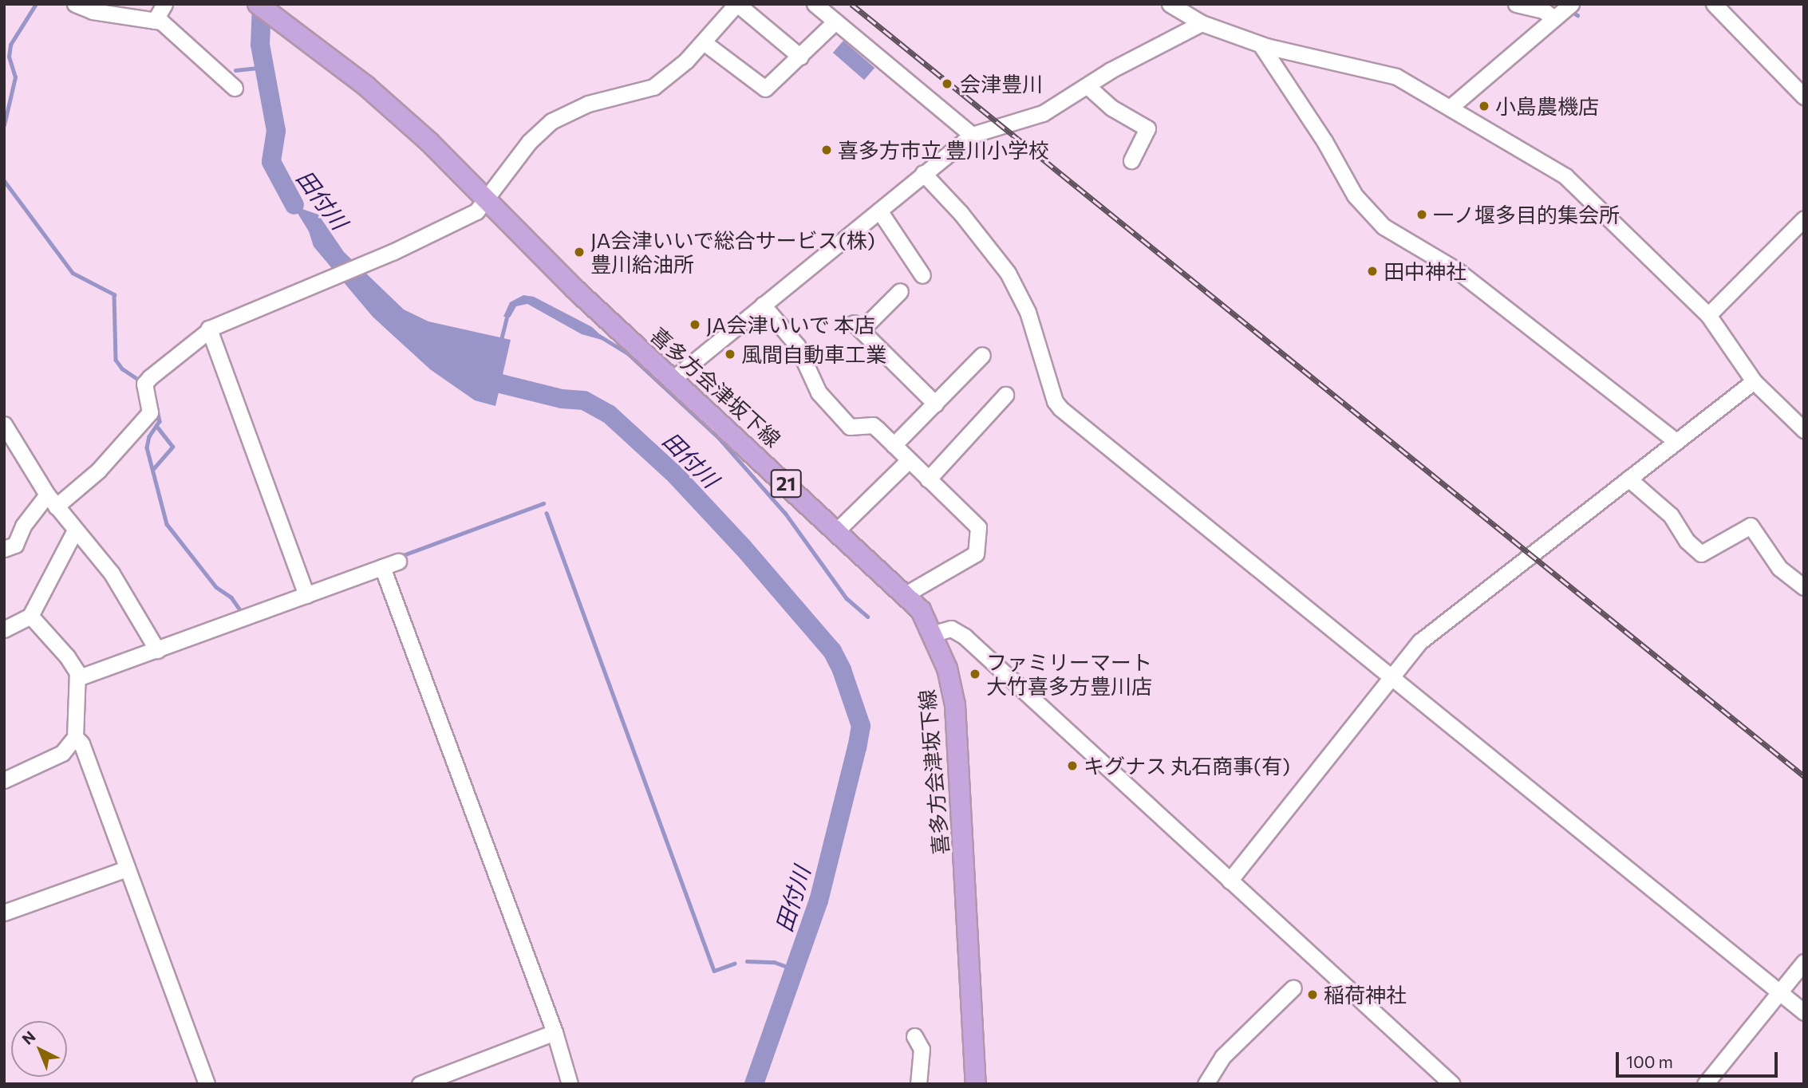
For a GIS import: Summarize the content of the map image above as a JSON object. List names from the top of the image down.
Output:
{
  "streets": {
    "main road": ["喜多方会津坂下線", "21"]
  },
  "water": ["田付川"],
  "places": [
    "会津豊川",
    "小島農機店",
    "喜多方市立 豊川小学校",
    "一ノ堰多目的集会所",
    "JA会津いいで総合サービス(株) 豊川給油所",
    "田中神社",
    "JA会津いいで 本店",
    "風間自動車工業",
    "ファミリーマート 大竹喜多方豊川店",
    "キグナス 丸石商事(有)",
    "稲荷神社"
  ],
  "scale_bar": "100 m",
  "north": "top left"
}
